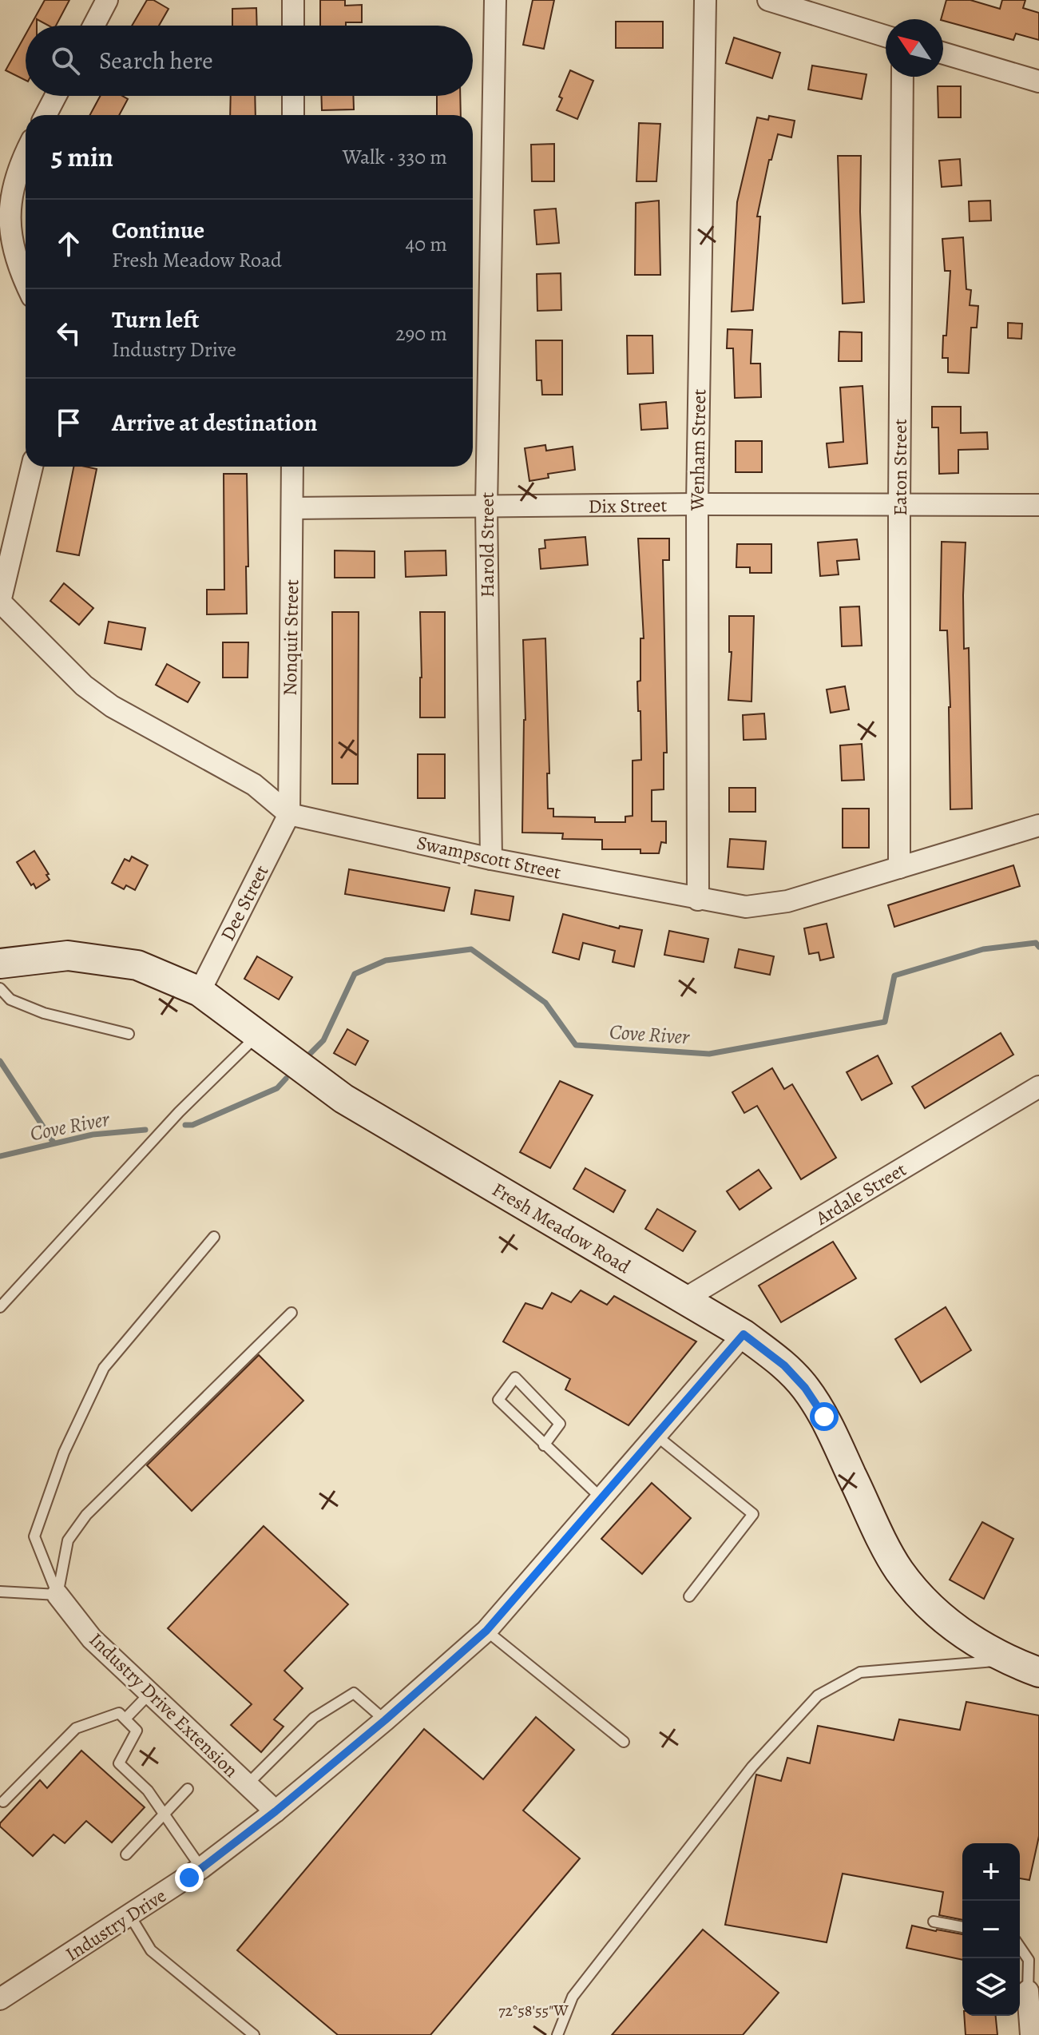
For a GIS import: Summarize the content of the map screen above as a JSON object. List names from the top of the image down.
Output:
{
  "streets": {
    "street": [
      "Wenham Street",
      "Eaton Street",
      "Dix Street",
      "Harold Street",
      "Nonquit Street",
      "Swampscott Street",
      "Dee Street",
      "Ardale Street",
      "Fresh Meadow Road",
      "Industry Drive Extension",
      "Industry Drive"
    ]
  },
  "crossings": [
    ["Wenham Street", "Dix Street"],
    ["Wenham Street", "Swampscott Street"],
    ["Eaton Street", "Dix Street"],
    ["Eaton Street", "Swampscott Street"],
    ["Dix Street", "Harold Street"],
    ["Dix Street", "Nonquit Street"],
    ["Harold Street", "Swampscott Street"],
    ["Nonquit Street", "Swampscott Street"],
    ["Nonquit Street", "Dee Street"],
    ["Swampscott Street", "Dee Street"],
    ["Dee Street", "Fresh Meadow Road"],
    ["Ardale Street", "Fresh Meadow Road"],
    ["Fresh Meadow Road", "Industry Drive"],
    ["Industry Drive Extension", "Industry Drive"]
  ],
  "water": ["Cove River"],
  "north": "top left",
  "page": {
    "search": "Search here",
    "heading": ["5 min", "Walk · 330 m"],
    "list": [
      ["Continue", "Fresh Meadow Road", "40 m"],
      ["Turn left", "Industry Drive", "290 m"],
      "Arrive at destination"
    ],
    "map_buttons": ["+", "−"]
  },
  "coordinates": ["72°58'55\"W"]
}
